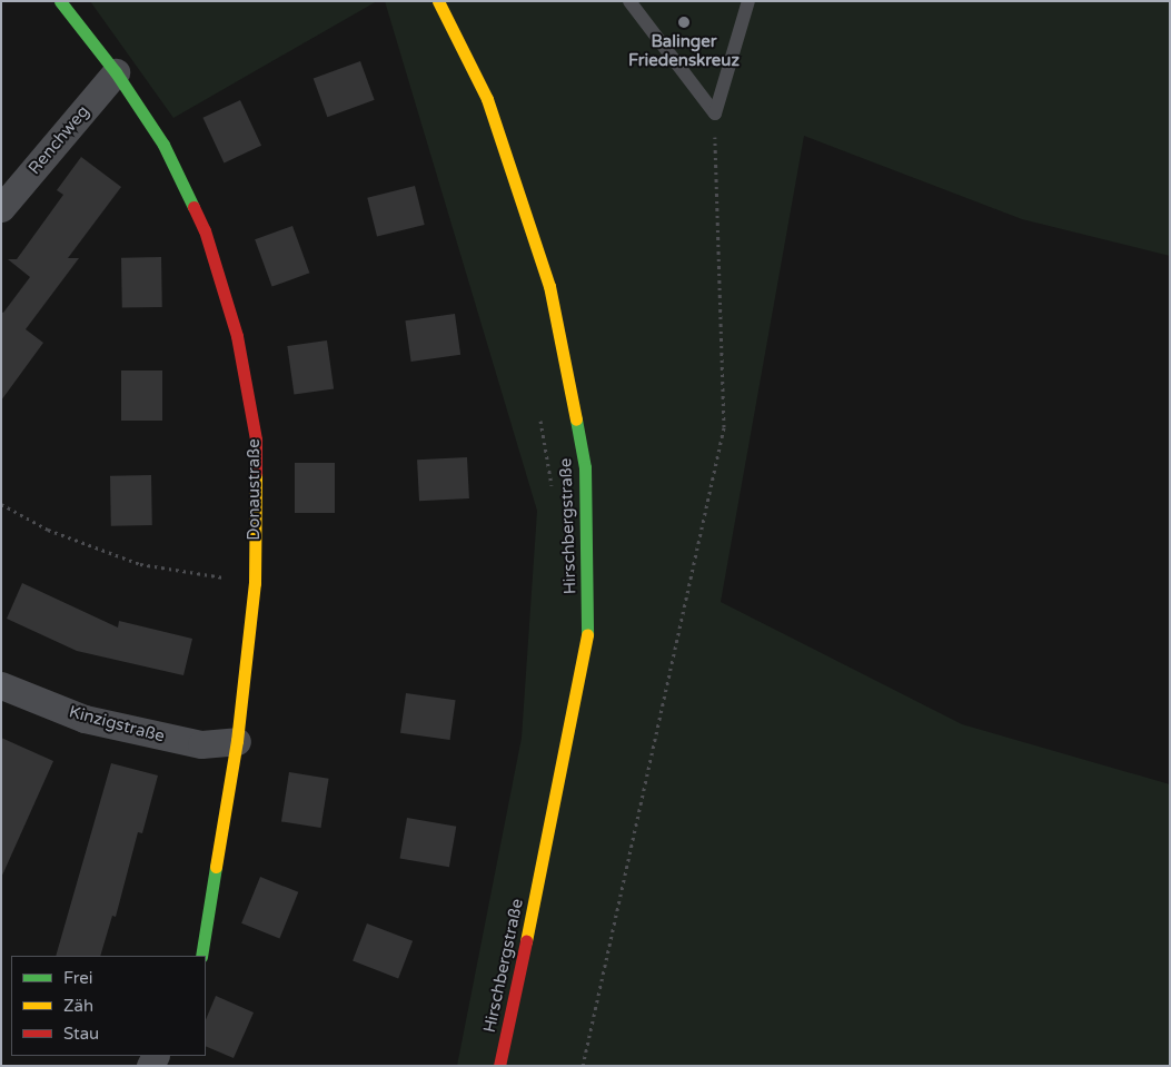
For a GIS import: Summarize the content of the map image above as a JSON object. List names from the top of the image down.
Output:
{
  "streets": {
    "street": [
      "Renchweg",
      "Donaustraße",
      "Hirschbergstraße",
      "Kinzigstraße"
    ]
  },
  "crossings": [
    ["Renchweg", "Donaustraße"],
    ["Donaustraße", "Kinzigstraße"]
  ],
  "places": ["Balinger Friedenskreuz"],
  "legend": ["Frei", "Zäh", "Stau"]
}
